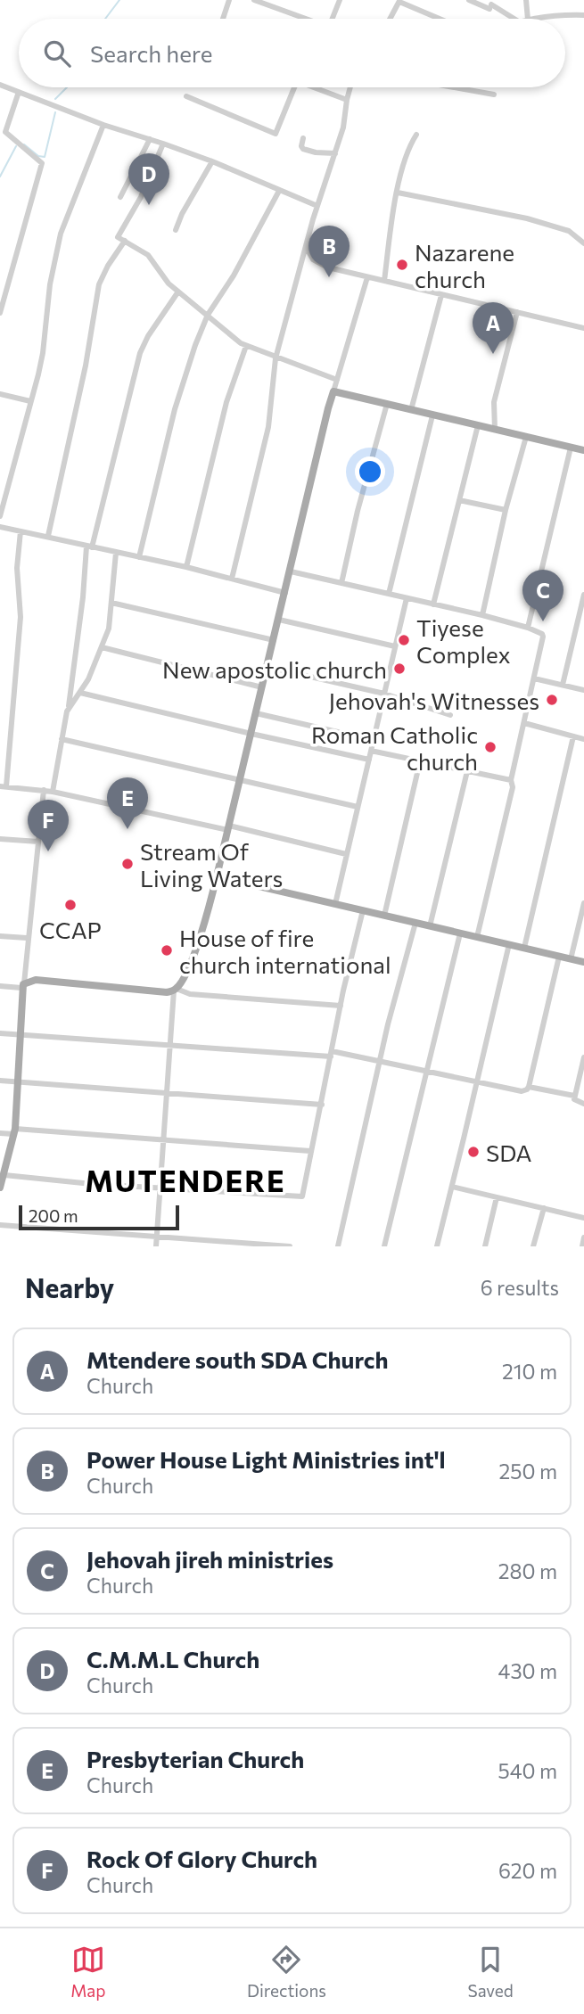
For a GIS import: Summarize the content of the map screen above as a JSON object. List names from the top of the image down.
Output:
{
  "districts": ["MUTENDERE"],
  "places": [
    "Nazarene church",
    "Tiyese Complex",
    "New apostolic church",
    "Jehovah's Witnesses",
    "Roman Catholic church",
    "Stream Of Living Waters",
    "CCAP",
    "House of fire church international",
    "SDA"
  ],
  "scale_bar": "200 m",
  "page": {
    "search": "Search here",
    "pins": [
      "D",
      "B",
      "A",
      "C",
      "E",
      "F"
    ],
    "scale": "200 m",
    "heading": ["Nearby", "6 results"],
    "list": [
      {
        "mark": "A",
        "name": "Mtendere south SDA Church",
        "note": "Church",
        "value": "210 m"
      },
      {
        "mark": "B",
        "name": "Power House Light Ministries int'l",
        "note": "Church",
        "value": "250 m"
      },
      {
        "mark": "C",
        "name": "Jehovah jireh ministries",
        "note": "Church",
        "value": "280 m"
      },
      {
        "mark": "D",
        "name": "C.M.M.L Church",
        "note": "Church",
        "value": "430 m"
      },
      {
        "mark": "E",
        "name": "Presbyterian Church",
        "note": "Church",
        "value": "540 m"
      },
      {
        "mark": "F",
        "name": "Rock Of Glory Church",
        "note": "Church",
        "value": "620 m"
      }
    ],
    "nav": ["Map", "Directions", "Saved"]
  }
}
